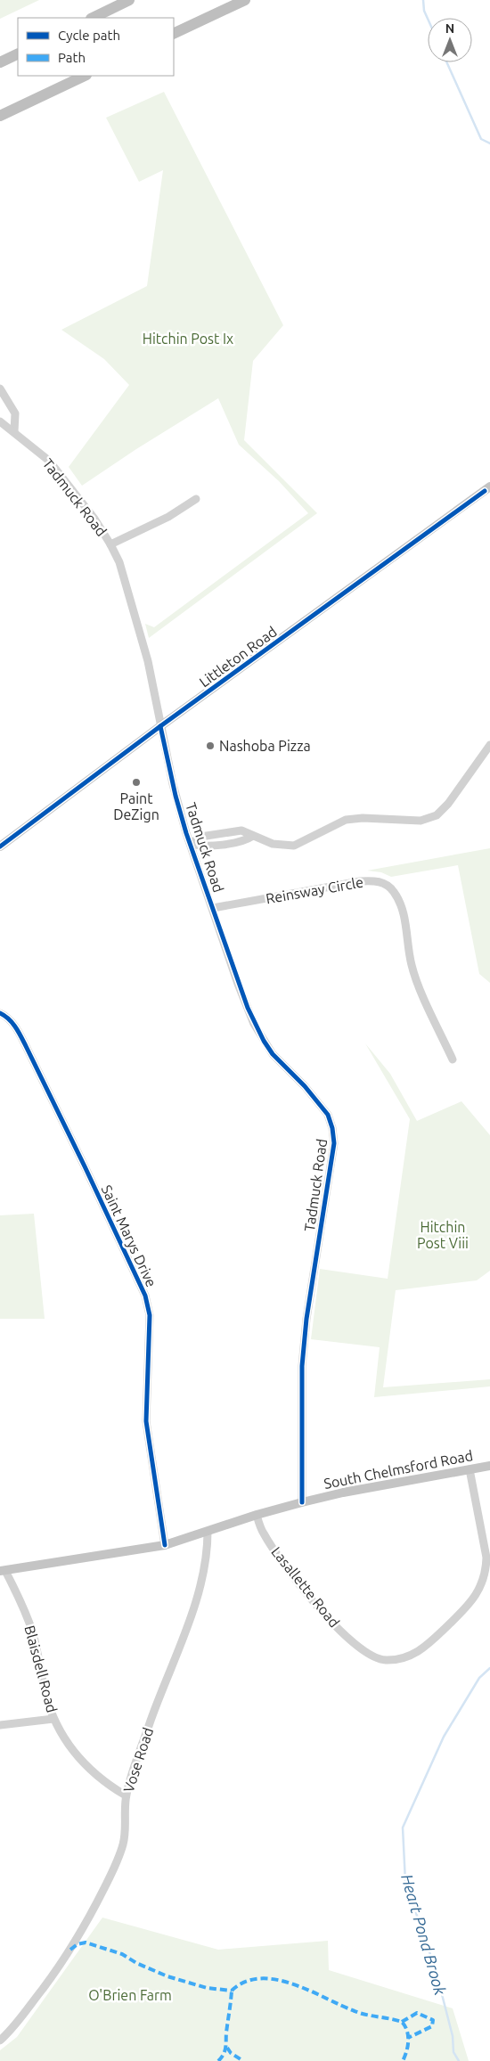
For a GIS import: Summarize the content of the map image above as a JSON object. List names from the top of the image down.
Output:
{
  "streets": {
    "main road": ["Littleton Road", "South Chelmsford Road"],
    "street": [
      "Tadmuck Road",
      "Reinsway Circle",
      "Saint Marys Drive",
      "Lasallette Road",
      "Blaisdell Road",
      "Vose Road"
    ]
  },
  "crossings": [
    ["Tadmuck Road", "Littleton Road"],
    ["Tadmuck Road", "Reinsway Circle"],
    ["Tadmuck Road", "South Chelmsford Road"],
    ["Saint Marys Drive", "South Chelmsford Road"],
    ["South Chelmsford Road", "Lasallette Road"],
    ["South Chelmsford Road", "Blaisdell Road"],
    ["South Chelmsford Road", "Vose Road"],
    ["Blaisdell Road", "Vose Road"]
  ],
  "water": ["Heart Pond Brook"],
  "parks": ["Hitchin Post Ix", "Hitchin Post Viii", "O'Brien Farm"],
  "places": ["Nashoba Pizza", "Paint DeZign"],
  "legend": ["Cycle path", "Path"],
  "north": "top"
}
